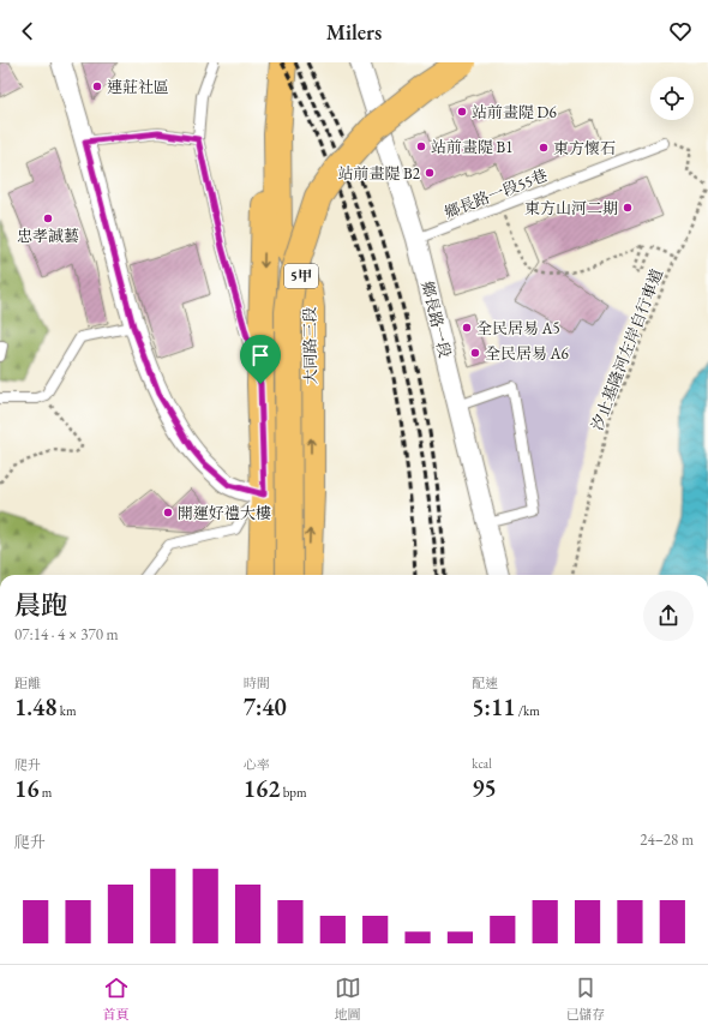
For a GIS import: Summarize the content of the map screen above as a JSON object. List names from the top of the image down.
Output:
{
  "streets": {
    "main road": ["5甲", "大同路三段"],
    "street": ["鄉長路一段"],
    "lane": ["鄉長路一段55巷"],
    "path": ["汐止基隆河左岸自行車道"]
  },
  "crossings": [
    ["鄉長路一段55巷", "鄉長路一段"]
  ],
  "places": [
    "連莊社區",
    "站前畫隄 D6",
    "站前畫隄 B1",
    "東方懷石",
    "站前畫隄 B2",
    "東方山河二期",
    "忠孝誠藝",
    "全民居易 A5",
    "全民居易 A6",
    "開運好禮大樓"
  ],
  "page": {
    "header": "Milers",
    "heading": ["晨跑", "07:14 · 4 × 370 m"],
    "stats": [
      ["距離", "1.48 km"],
      ["時間", "7:40"],
      ["配速", "5:11 /km"],
      ["爬升", "16 m"],
      ["心率", "162 bpm"],
      ["kcal", "95"]
    ],
    "chart": ["爬升", "24–28 m"],
    "tabs": ["首頁", "地圖", "已儲存"]
  }
}
